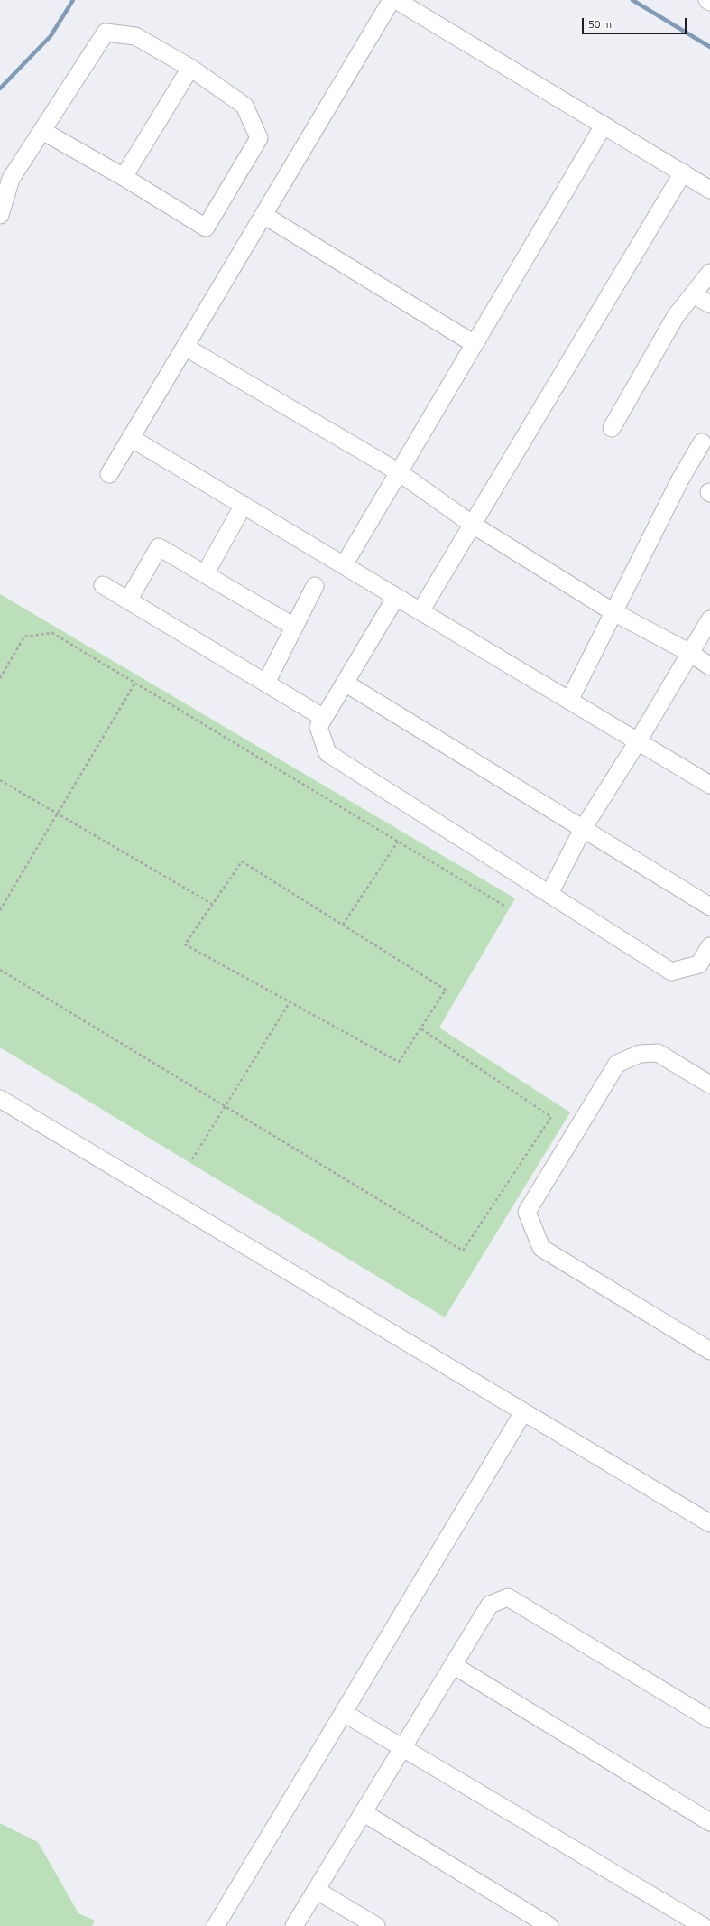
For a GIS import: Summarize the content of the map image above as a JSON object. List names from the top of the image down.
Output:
{
  "scale_bar": "50 m"
}
